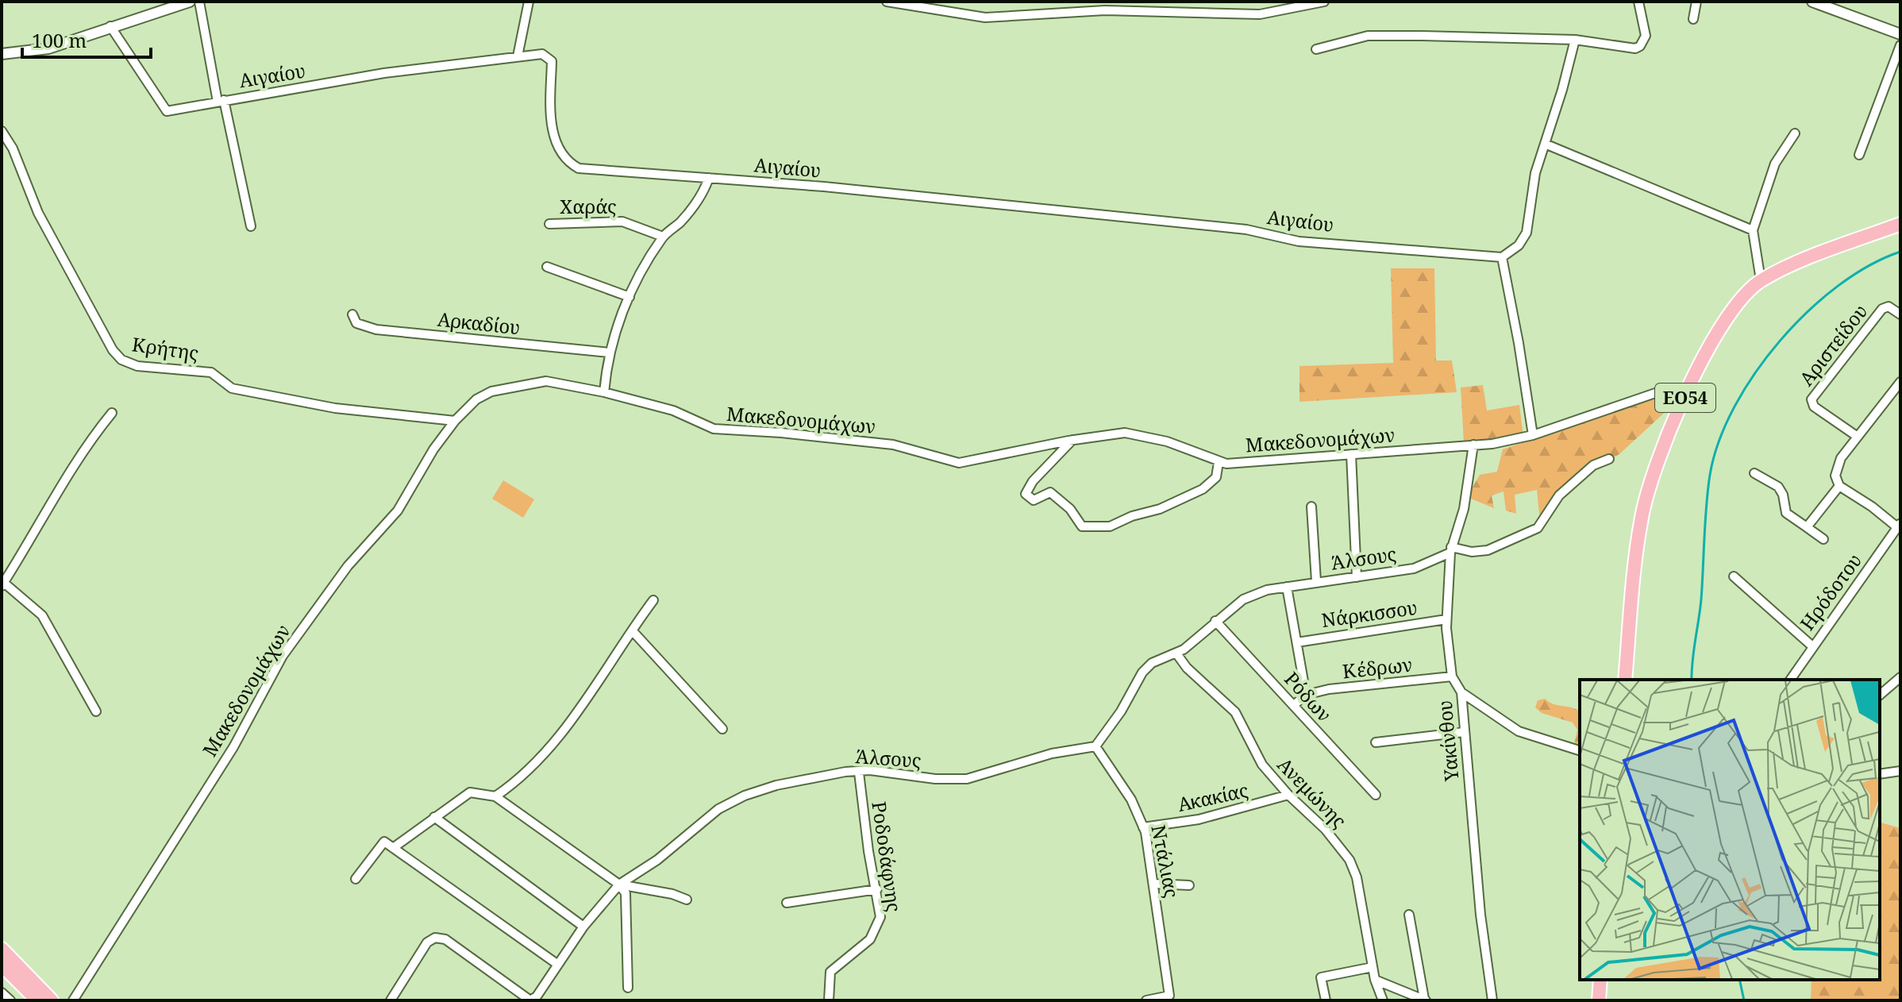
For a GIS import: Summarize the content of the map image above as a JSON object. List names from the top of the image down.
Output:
{
  "streets": {
    "main road": ["ΕΟ54"],
    "street": [
      "Αιγαίου",
      "Χαράς",
      "Αρκαδίου",
      "Αριστείδου",
      "Κρήτης",
      "Μακεδονομάχων",
      "Άλσους",
      "Ηρόδοτου",
      "Νάρκισσου",
      "Κέδρων",
      "Ρόδων",
      "Υακίνθου",
      "Ανεμώνης",
      "Ακακίας",
      "Ροδοδάφνης",
      "Ντάλιας"
    ]
  },
  "crossings": [
    ["Κρήτης", "Μακεδονομάχων"],
    ["ΕΟ54", "Μακεδονομάχων"],
    ["Μακεδονομάχων", "Υακίνθου"],
    ["Άλσους", "Ρόδων"],
    ["Άλσους", "Υακίνθου"],
    ["Άλσους", "Ανεμώνης"],
    ["Άλσους", "Ροδοδάφνης"],
    ["Άλσους", "Ντάλιας"],
    ["Νάρκισσου", "Υακίνθου"],
    ["Κέδρων", "Υακίνθου"],
    ["Ανεμώνης", "Ακακίας"],
    ["Ακακίας", "Ντάλιας"]
  ],
  "scale_bar": "100 m"
}
